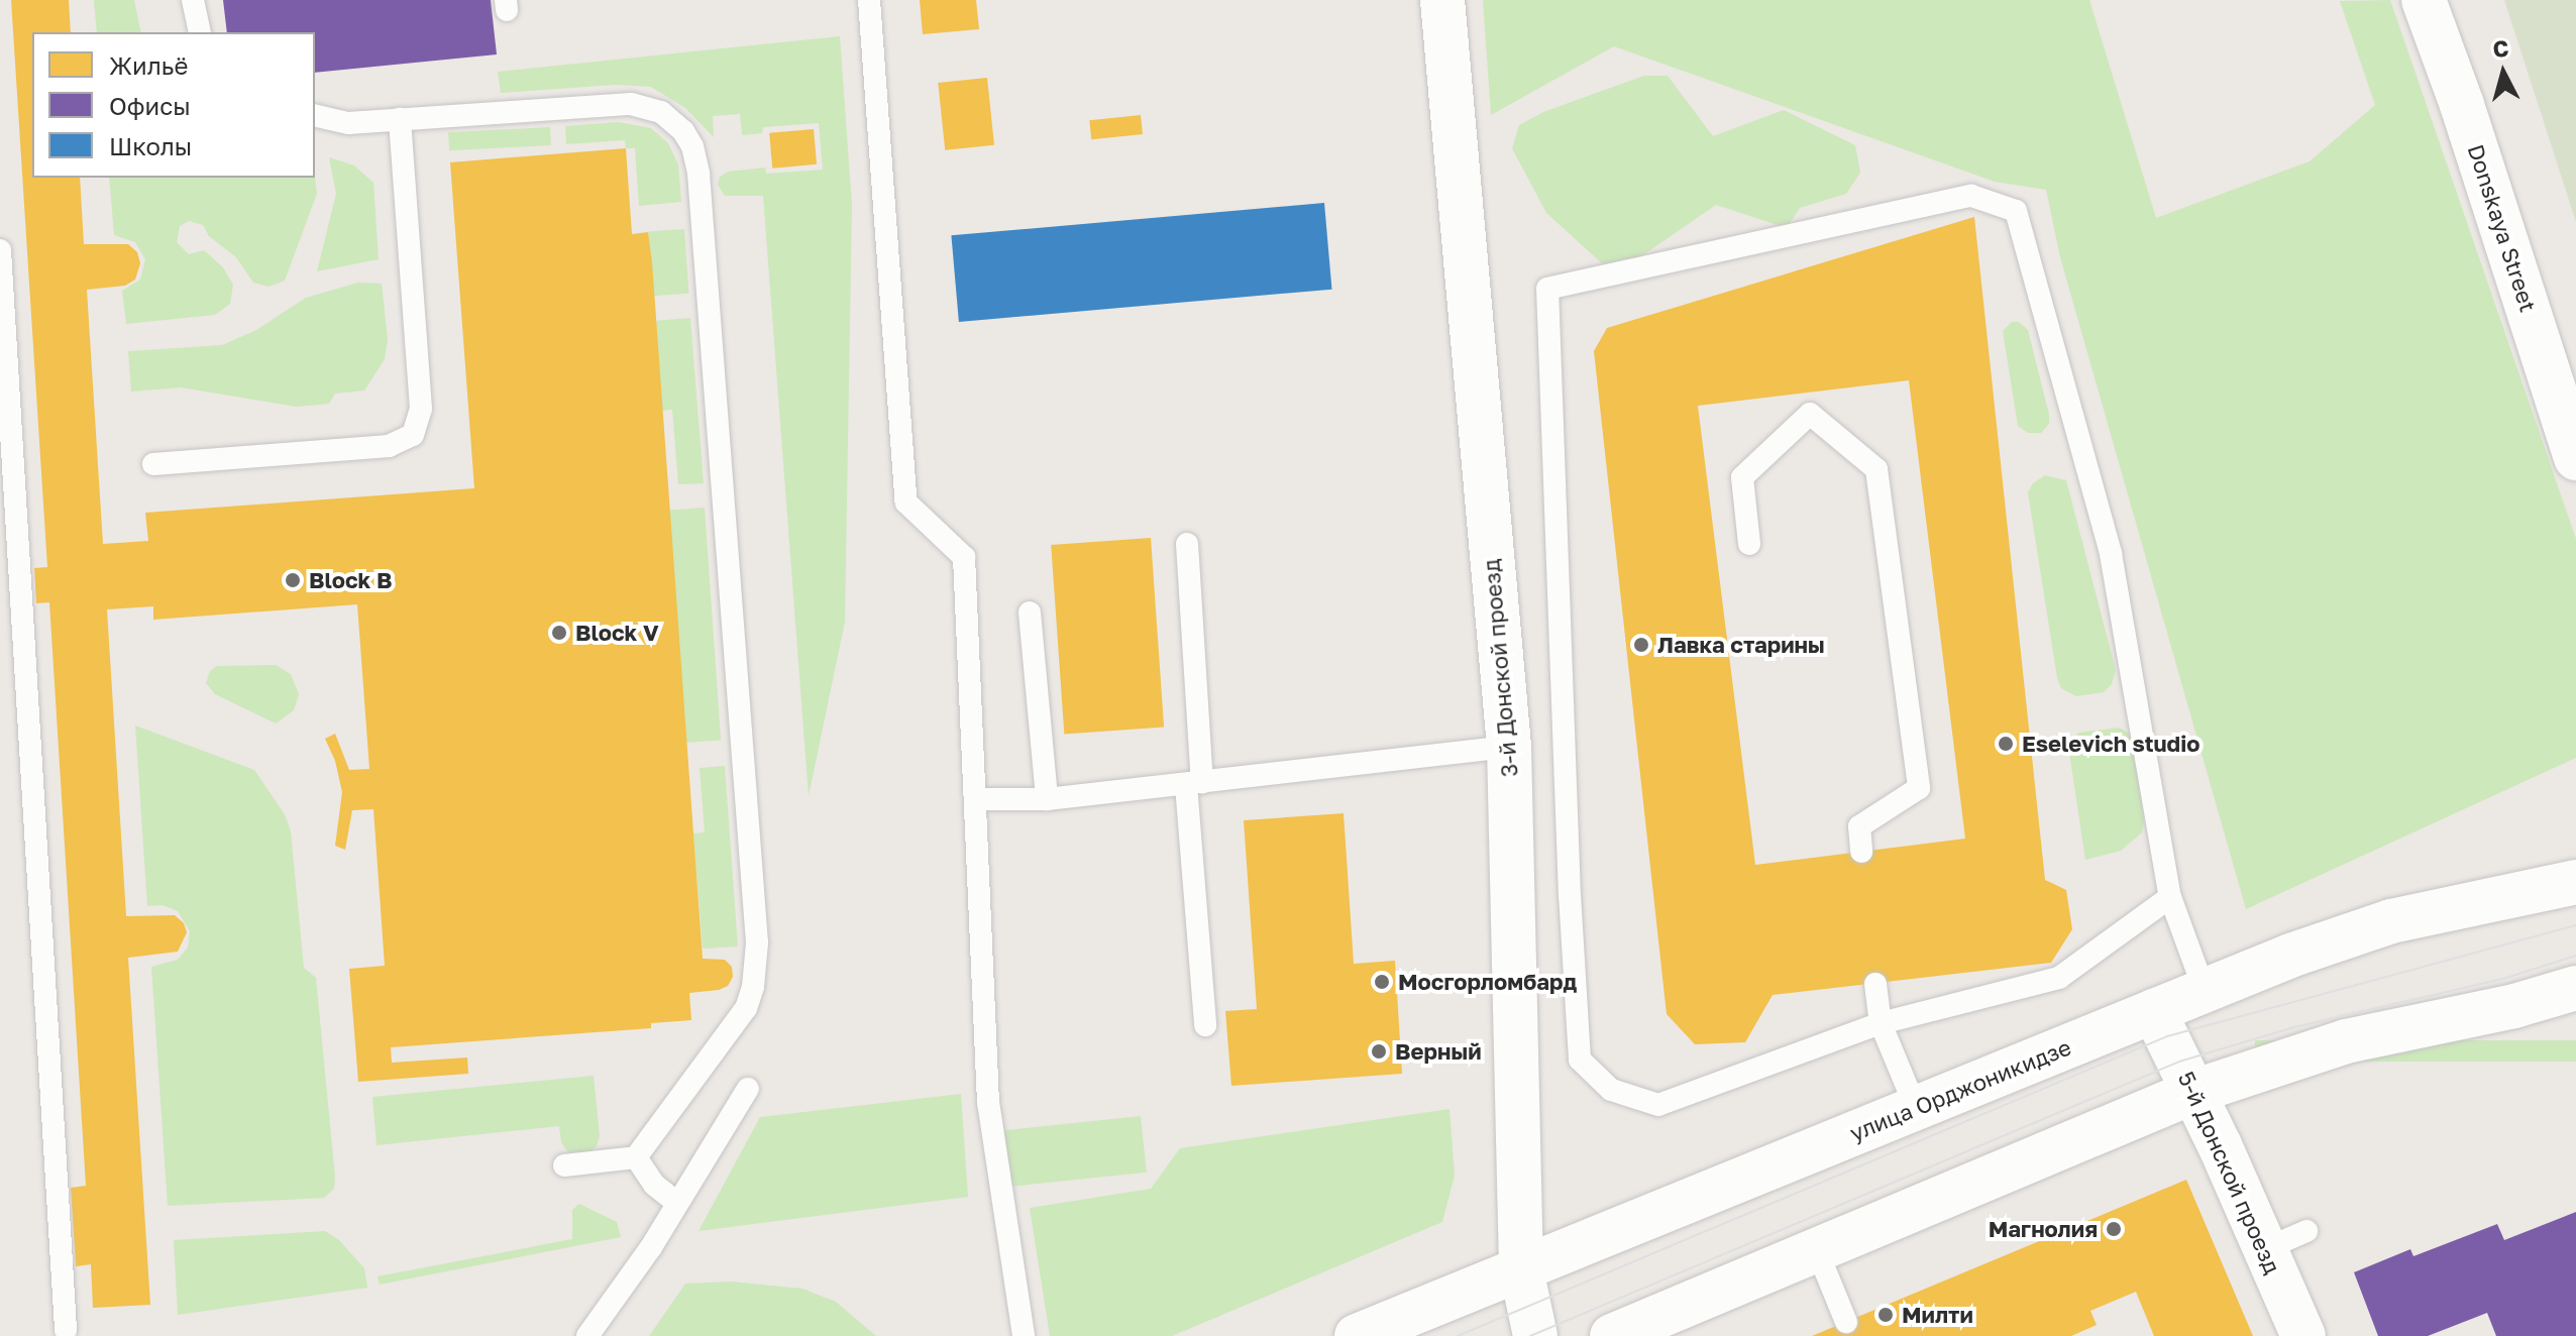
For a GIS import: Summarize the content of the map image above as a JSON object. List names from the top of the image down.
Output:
{
  "streets": {
    "main road": [
      "Donskaya Street",
      "3-й Донской проезд",
      "улица Орджоникидзе",
      "5-й Донской проезд"
    ]
  },
  "crossings": [
    ["3-й Донской проезд", "улица Орджоникидзе"],
    ["улица Орджоникидзе", "5-й Донской проезд"]
  ],
  "places": [
    "Block B",
    "Block V",
    "Лавка старины",
    "Eselevich studio",
    "Мосгорломбард",
    "Верный",
    "Магнолия",
    "Милти"
  ],
  "legend": ["Жильё", "Офисы", "Школы"],
  "north": "top"
}
